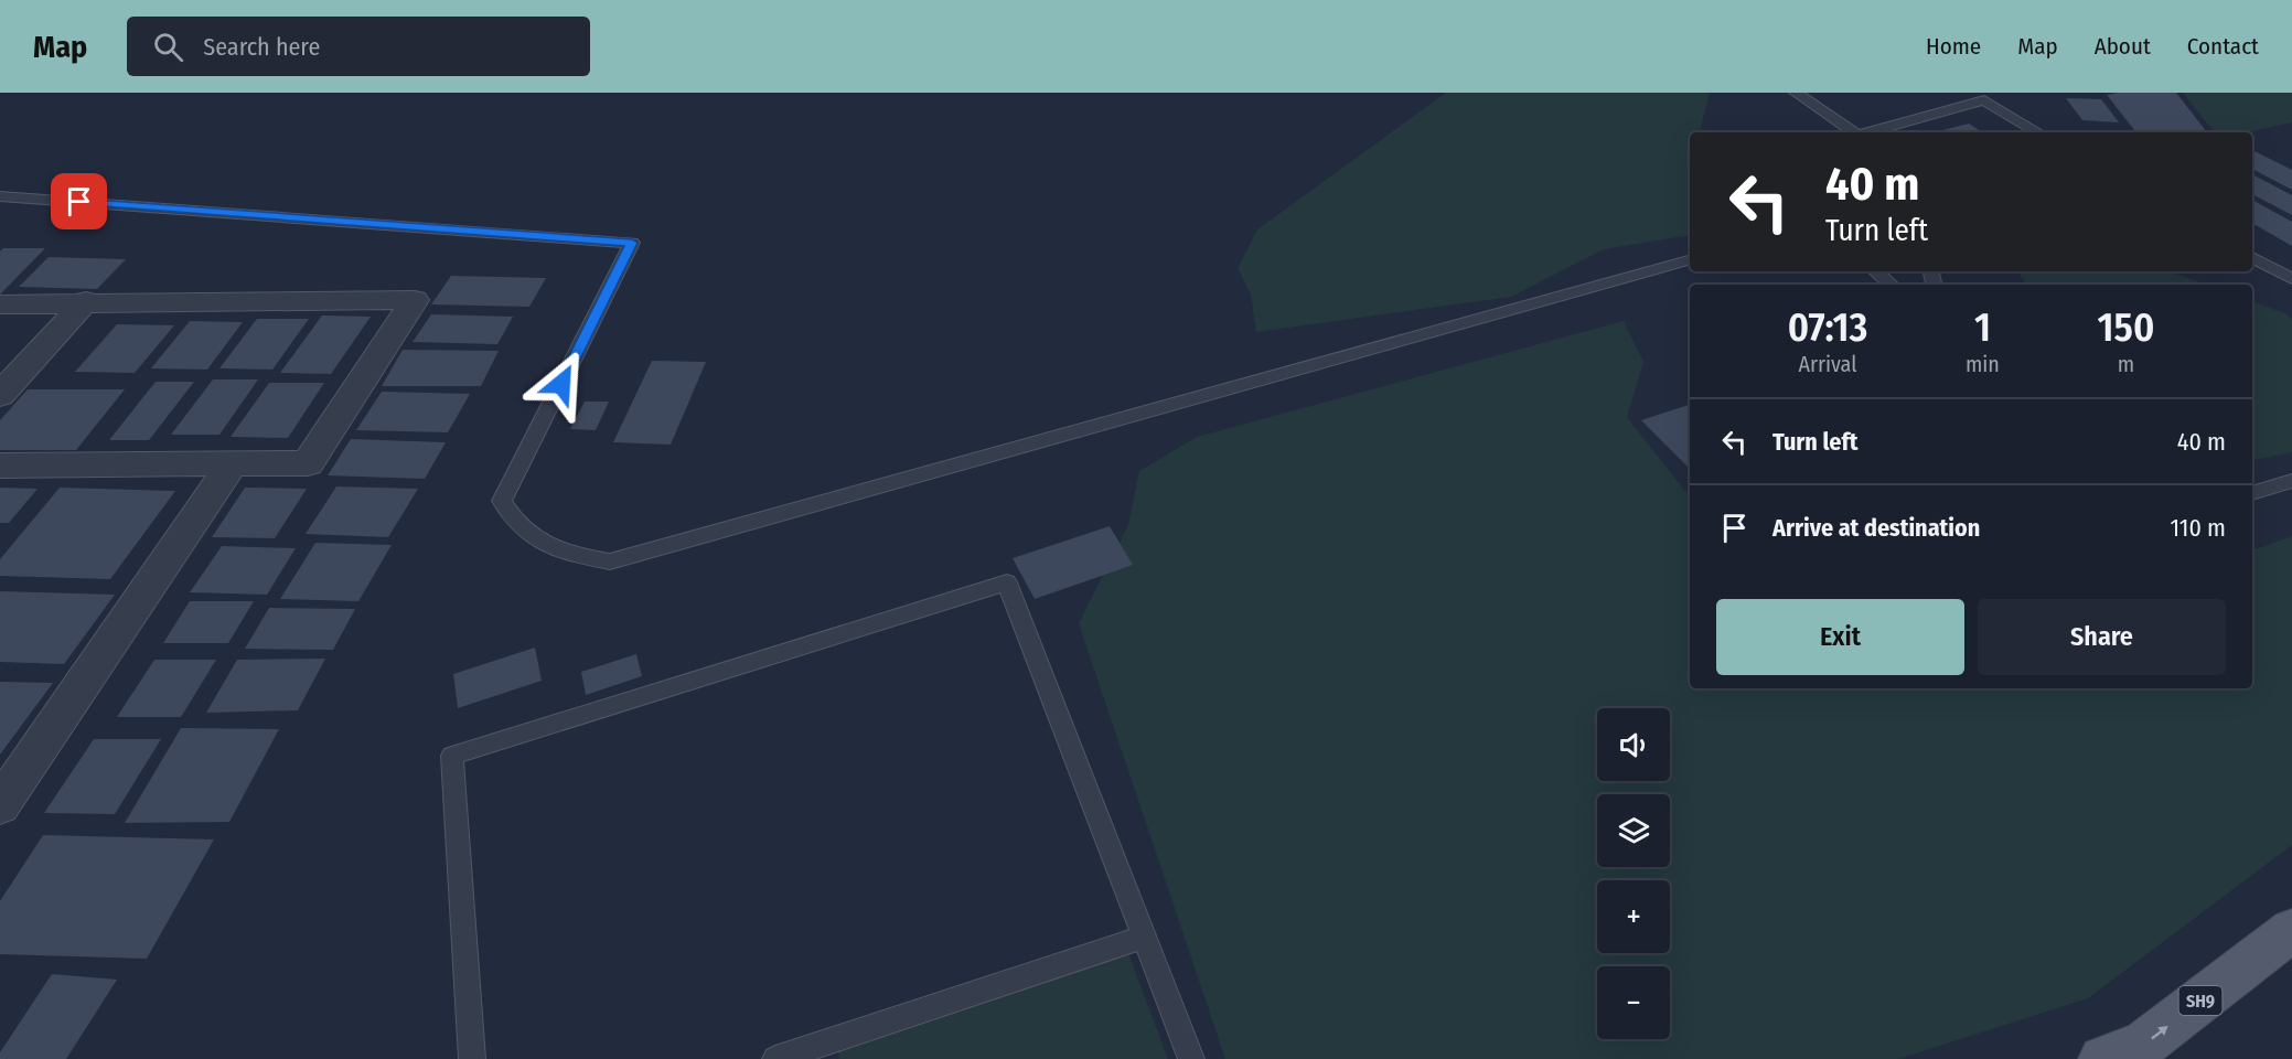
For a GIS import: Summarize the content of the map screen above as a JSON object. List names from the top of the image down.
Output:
{
  "streets": {
    "main road": ["SH9"]
  },
  "page": {
    "header": "Map",
    "search": "Search here",
    "nav": [
      "Home",
      "Map",
      "About",
      "Contact"
    ],
    "turn": ["40 m", "Turn left"],
    "eta": [
      "07:13",
      "Arrival",
      "1",
      "min",
      "150",
      "m"
    ],
    "list": [
      {
        "name": "Turn left",
        "value": "40 m"
      },
      {
        "name": "Arrive at destination",
        "value": "110 m"
      }
    ],
    "buttons": ["Exit", "Share"],
    "map_buttons": ["+", "−"]
  }
}
